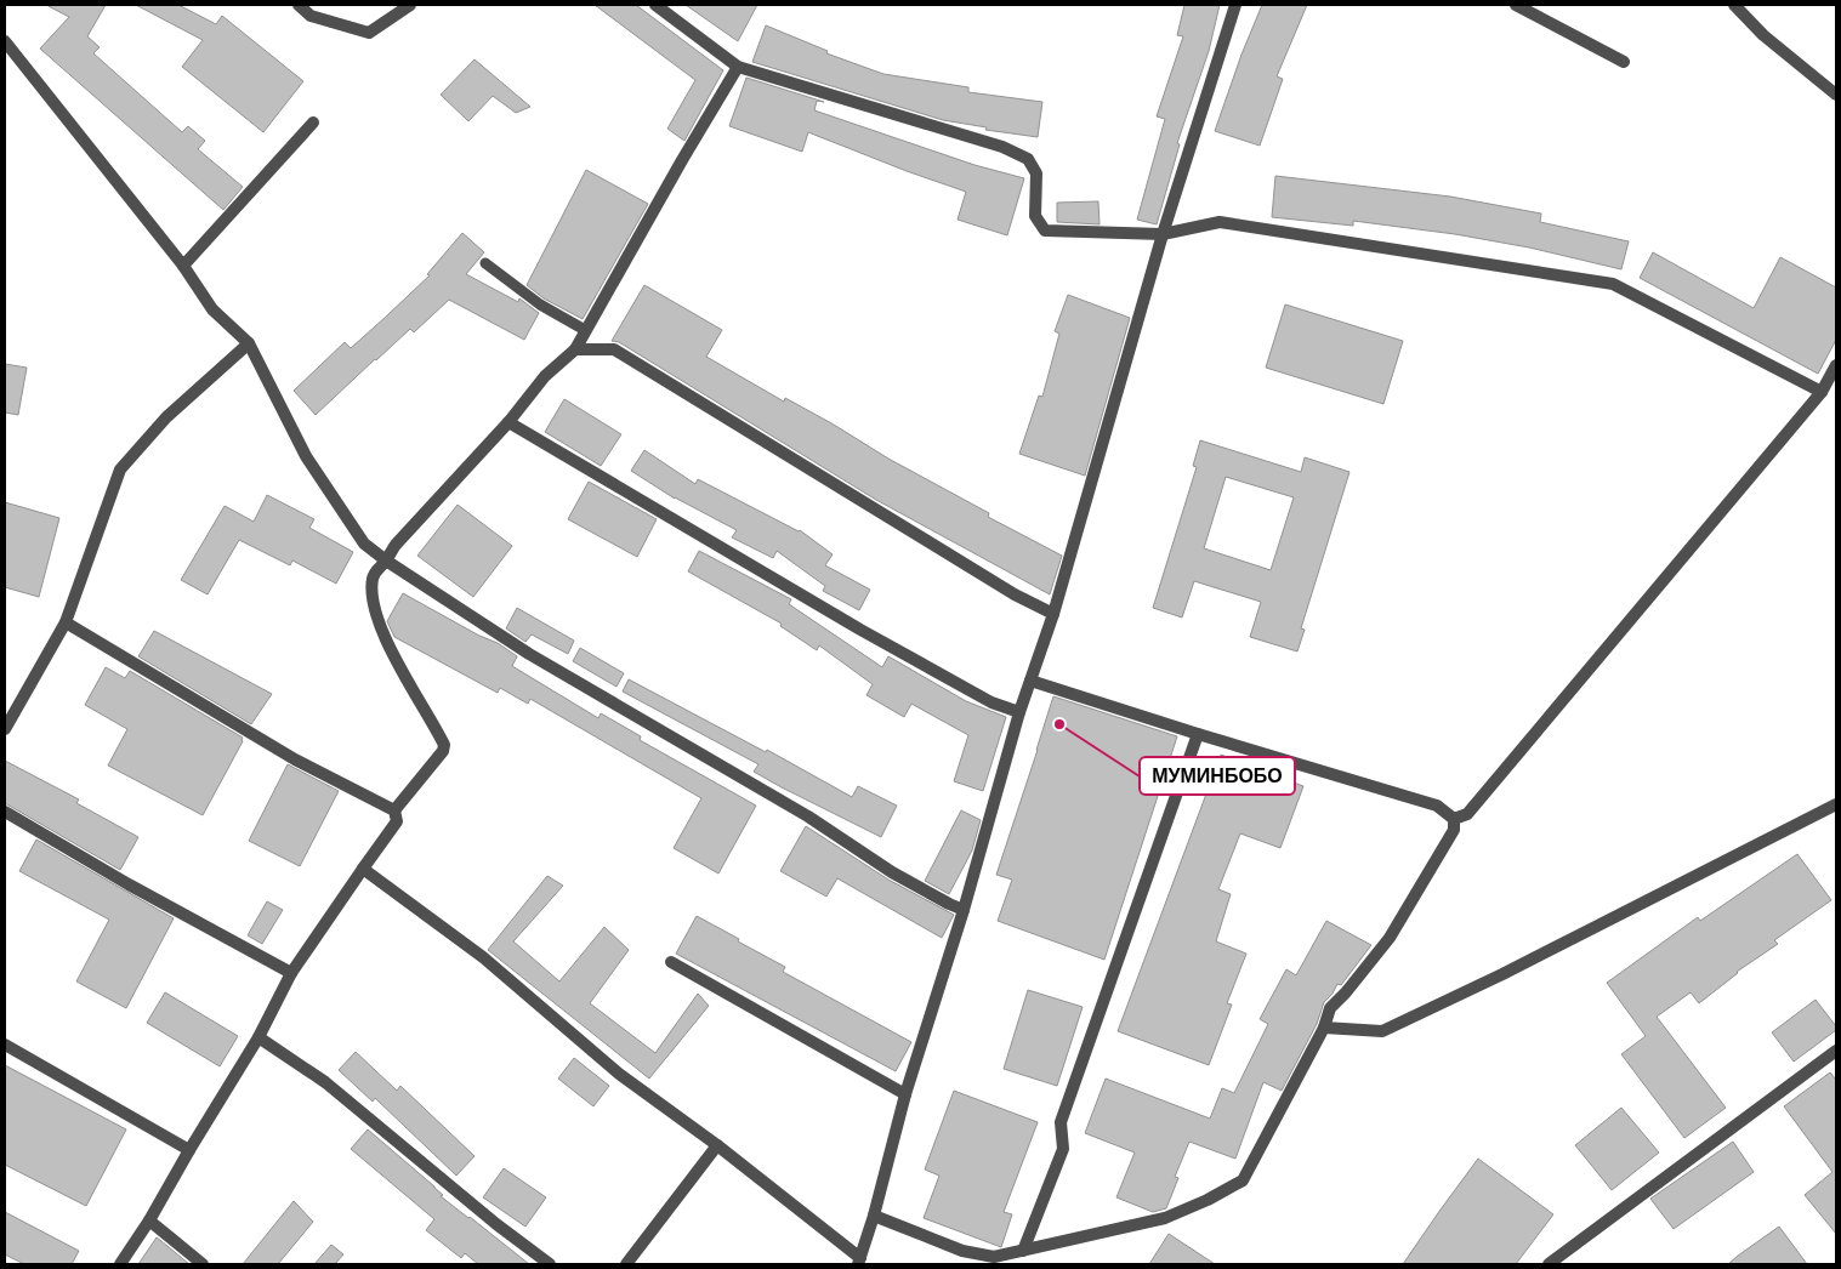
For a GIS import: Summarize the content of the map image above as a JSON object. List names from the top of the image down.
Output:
{
  "places": ["МУМИНБОБО"]
}
